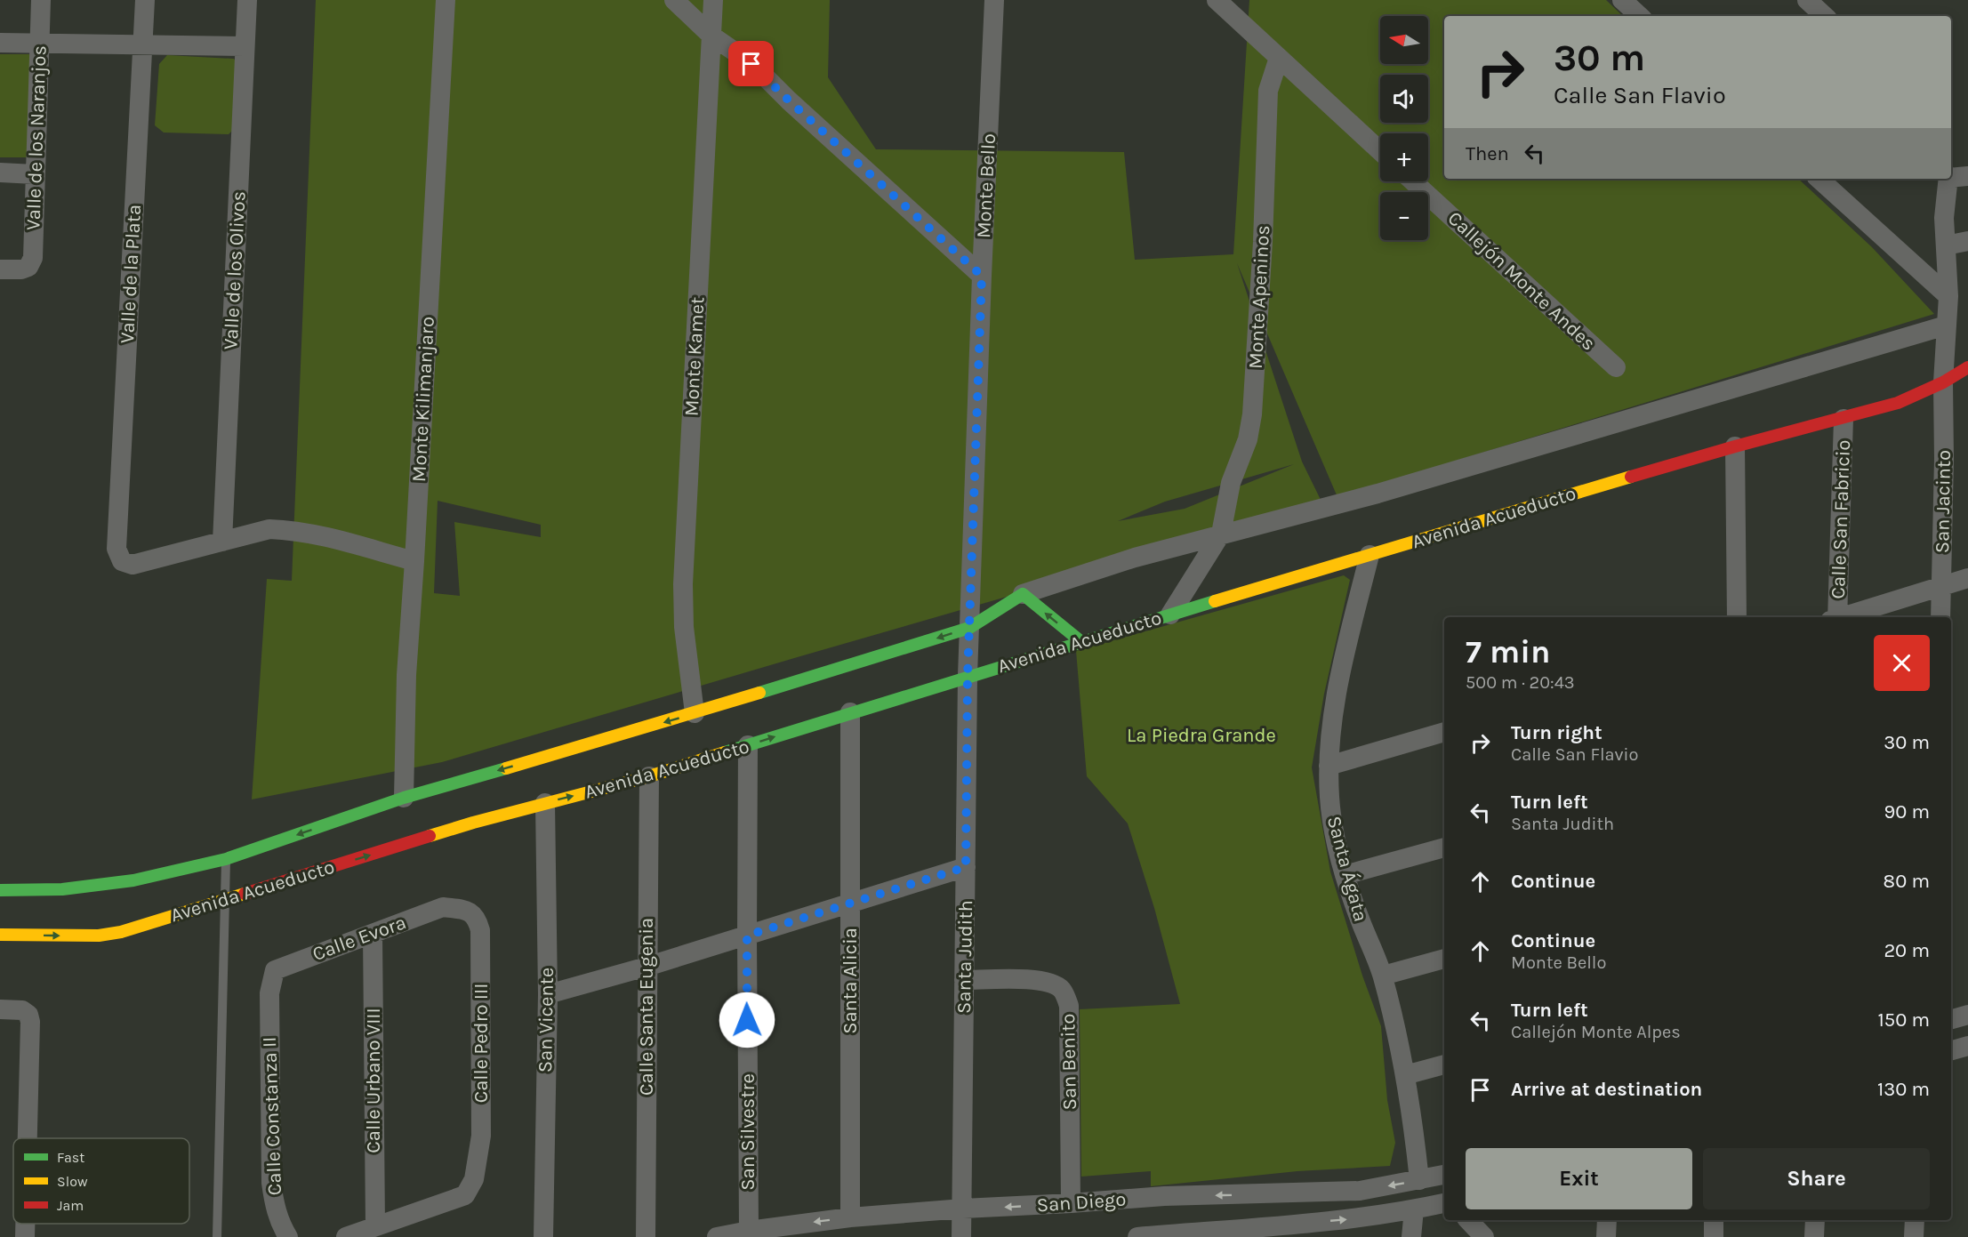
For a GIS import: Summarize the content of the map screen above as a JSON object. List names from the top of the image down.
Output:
{
  "streets": {
    "street": [
      "Valle de los Naranjos",
      "Monte Bello",
      "Valle de los Olivos",
      "Valle de la Plata",
      "Callejón Monte Andes",
      "Monte Apeninos",
      "Monte Kamet",
      "Monte Kilimanjaro",
      "San Jacinto",
      "Avenida Acueducto",
      "Calle San Fabricio",
      "Santa Ágata",
      "Calle Evora",
      "Santa Judith",
      "Santa Alicia",
      "Calle Santa Eugenia",
      "San Vicente",
      "Calle Pedro III",
      "San Benito",
      "Calle Urbano VIII",
      "Calle Constanza II",
      "San Silvestre",
      "San Diego"
    ]
  },
  "crossings": [
    ["Monte Bello", "Avenida Acueducto"],
    ["Monte Bello", "Santa Judith"],
    ["Valle de los Olivos", "Valle de la Plata"],
    ["Monte Apeninos", "Avenida Acueducto"],
    ["Monte Kamet", "Avenida Acueducto"],
    ["Monte Kilimanjaro", "Avenida Acueducto"],
    ["San Jacinto", "Avenida Acueducto"],
    ["Avenida Acueducto", "Calle San Fabricio"],
    ["Avenida Acueducto", "Santa Ágata"],
    ["Avenida Acueducto", "Santa Judith"],
    ["Avenida Acueducto", "Santa Alicia"],
    ["Avenida Acueducto", "Calle Santa Eugenia"],
    ["Avenida Acueducto", "San Vicente"],
    ["Avenida Acueducto", "San Silvestre"],
    ["Santa Ágata", "San Diego"],
    ["Calle Evora", "Calle Pedro III"],
    ["Calle Evora", "Calle Urbano VIII"],
    ["Calle Evora", "Calle Constanza II"],
    ["Santa Judith", "San Benito"],
    ["Santa Judith", "San Diego"],
    ["Santa Alicia", "San Diego"],
    ["Calle Pedro III", "Calle Urbano VIII"],
    ["San Benito", "San Diego"],
    ["San Silvestre", "San Diego"]
  ],
  "parks": ["La Piedra Grande"],
  "legend": ["Fast", "Slow", "Jam"],
  "north": "left",
  "page": {
    "map_buttons": ["+", "−"],
    "turn": ["30 m", "Calle San Flavio"],
    "then": "Then",
    "heading": ["7 min", "500 m · 20:43"],
    "list": [
      {
        "name": "Turn right",
        "note": "Calle San Flavio",
        "value": "30 m"
      },
      {
        "name": "Turn left",
        "note": "Santa Judith",
        "value": "90 m"
      },
      {
        "name": "Continue",
        "value": "80 m"
      },
      {
        "name": "Continue",
        "note": "Monte Bello",
        "value": "20 m"
      },
      {
        "name": "Turn left",
        "note": "Callejón Monte Alpes",
        "value": "150 m"
      },
      {
        "name": "Arrive at destination",
        "value": "130 m"
      }
    ],
    "buttons": ["Exit", "Share"]
  }
}
